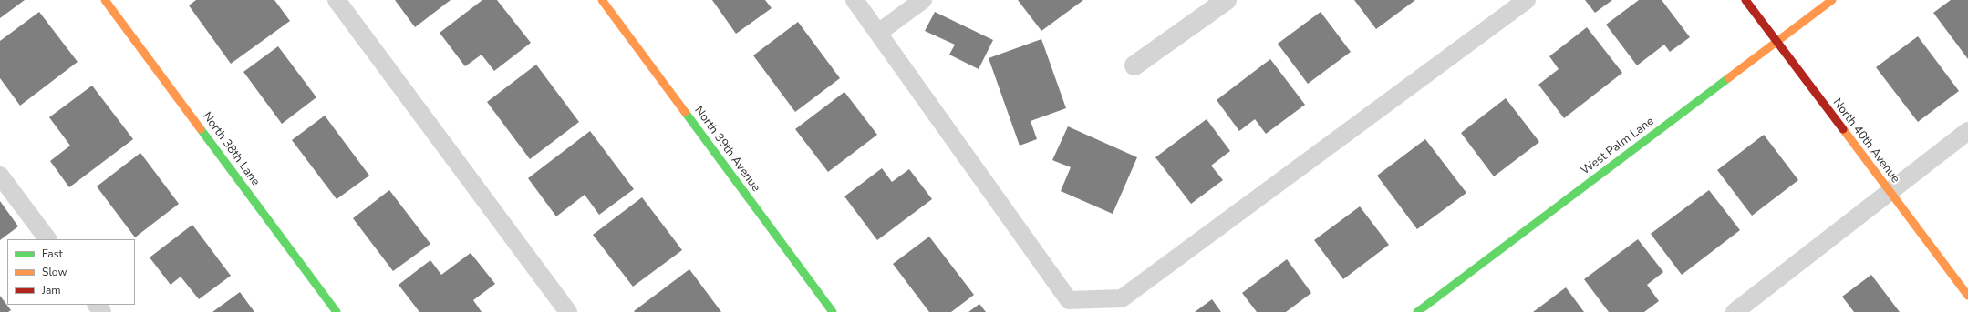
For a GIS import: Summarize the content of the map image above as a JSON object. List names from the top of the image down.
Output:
{
  "streets": {
    "street": [
      "North 40th Avenue",
      "West Palm Lane",
      "North 38th Lane",
      "North 39th Avenue"
    ]
  },
  "crossings": [
    ["North 40th Avenue", "West Palm Lane"]
  ],
  "legend": ["Fast", "Slow", "Jam"]
}
